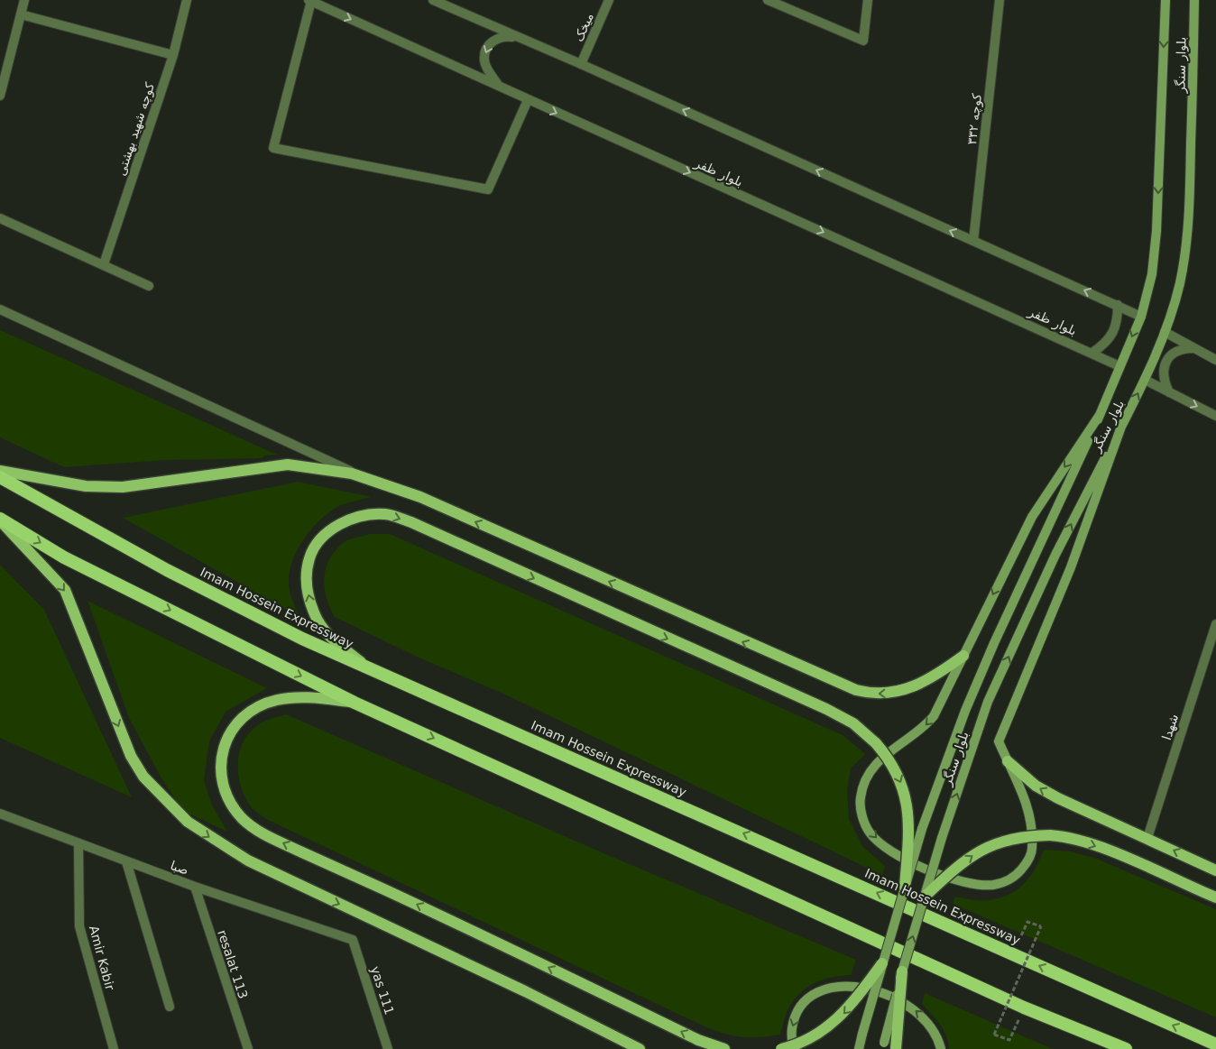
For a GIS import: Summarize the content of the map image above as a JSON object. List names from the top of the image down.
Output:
{
  "streets": {
    "highway": ["Imam Hossein Expressway"],
    "main road": ["بلوار سنگر"],
    "street": [
      "میخک",
      "کوچه ۳۳۲",
      "کوچه شهید بهشتی",
      "بلوار ظفر",
      "شهدا",
      "صبا",
      "Amir Kabir",
      "resalat 113",
      "yas 111"
    ]
  },
  "crossings": [
    ["بلوار سنگر", "بلوار ظفر"],
    ["صبا", "Amir Kabir"],
    ["صبا", "resalat 113"],
    ["صبا", "yas 111"]
  ]
}
